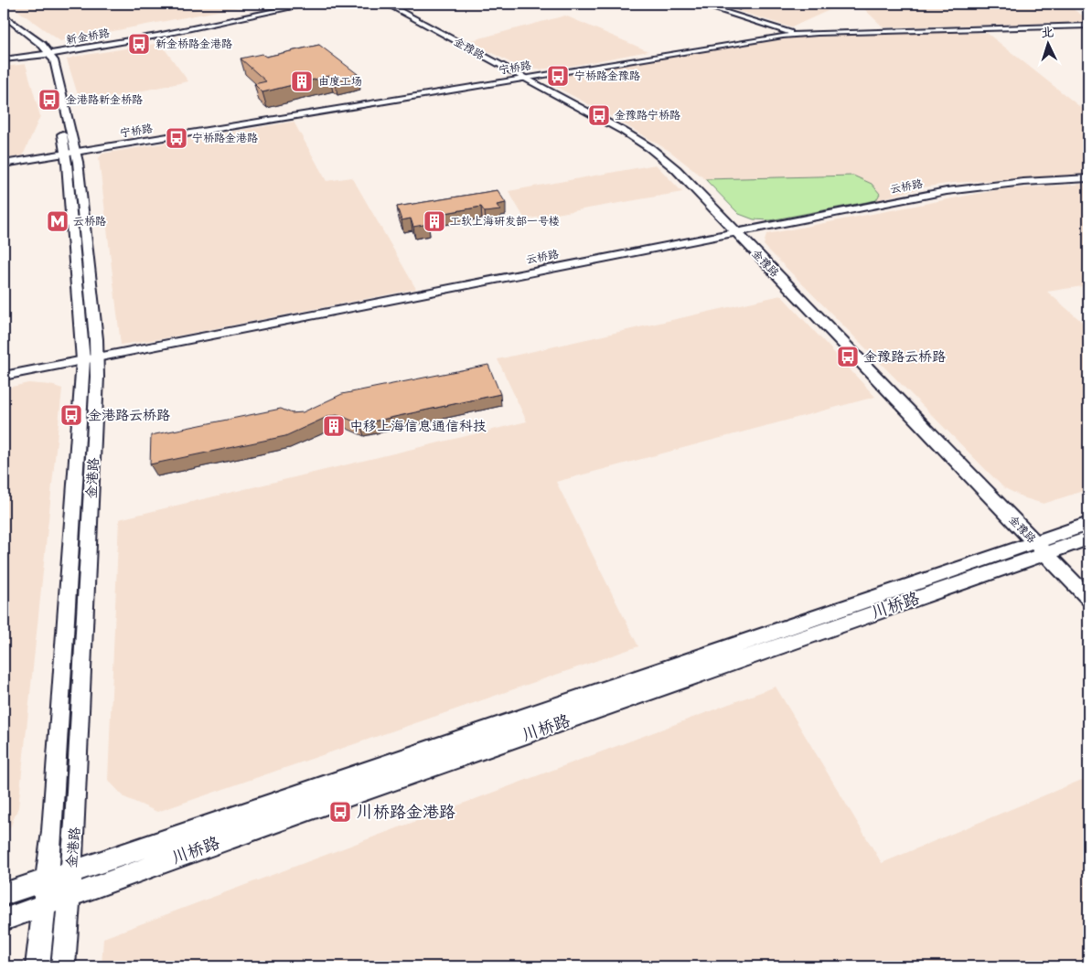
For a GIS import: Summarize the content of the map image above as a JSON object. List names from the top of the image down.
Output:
{
  "streets": {
    "street": [
      "新金桥路",
      "金豫路",
      "宁桥路",
      "云桥路",
      "金港路",
      "川桥路"
    ]
  },
  "crossings": [
    ["新金桥路", "金港路"],
    ["金豫路", "宁桥路"],
    ["金豫路", "云桥路"],
    ["金豫路", "川桥路"],
    ["宁桥路", "金港路"],
    ["云桥路", "金港路"],
    ["金港路", "川桥路"]
  ],
  "places": {
    "bus stop": [
      "新金桥路金港路",
      "宁桥路金豫路",
      "金港路新金桥路",
      "金豫路宁桥路",
      "宁桥路金港路",
      "金豫路云桥路",
      "金港路云桥路",
      "川桥路金港路"
    ],
    "building": ["由度工场", "工软上海研发部一号楼", "中移上海信息通信科技"],
    "metro station": ["云桥路"]
  },
  "north": "top"
}
